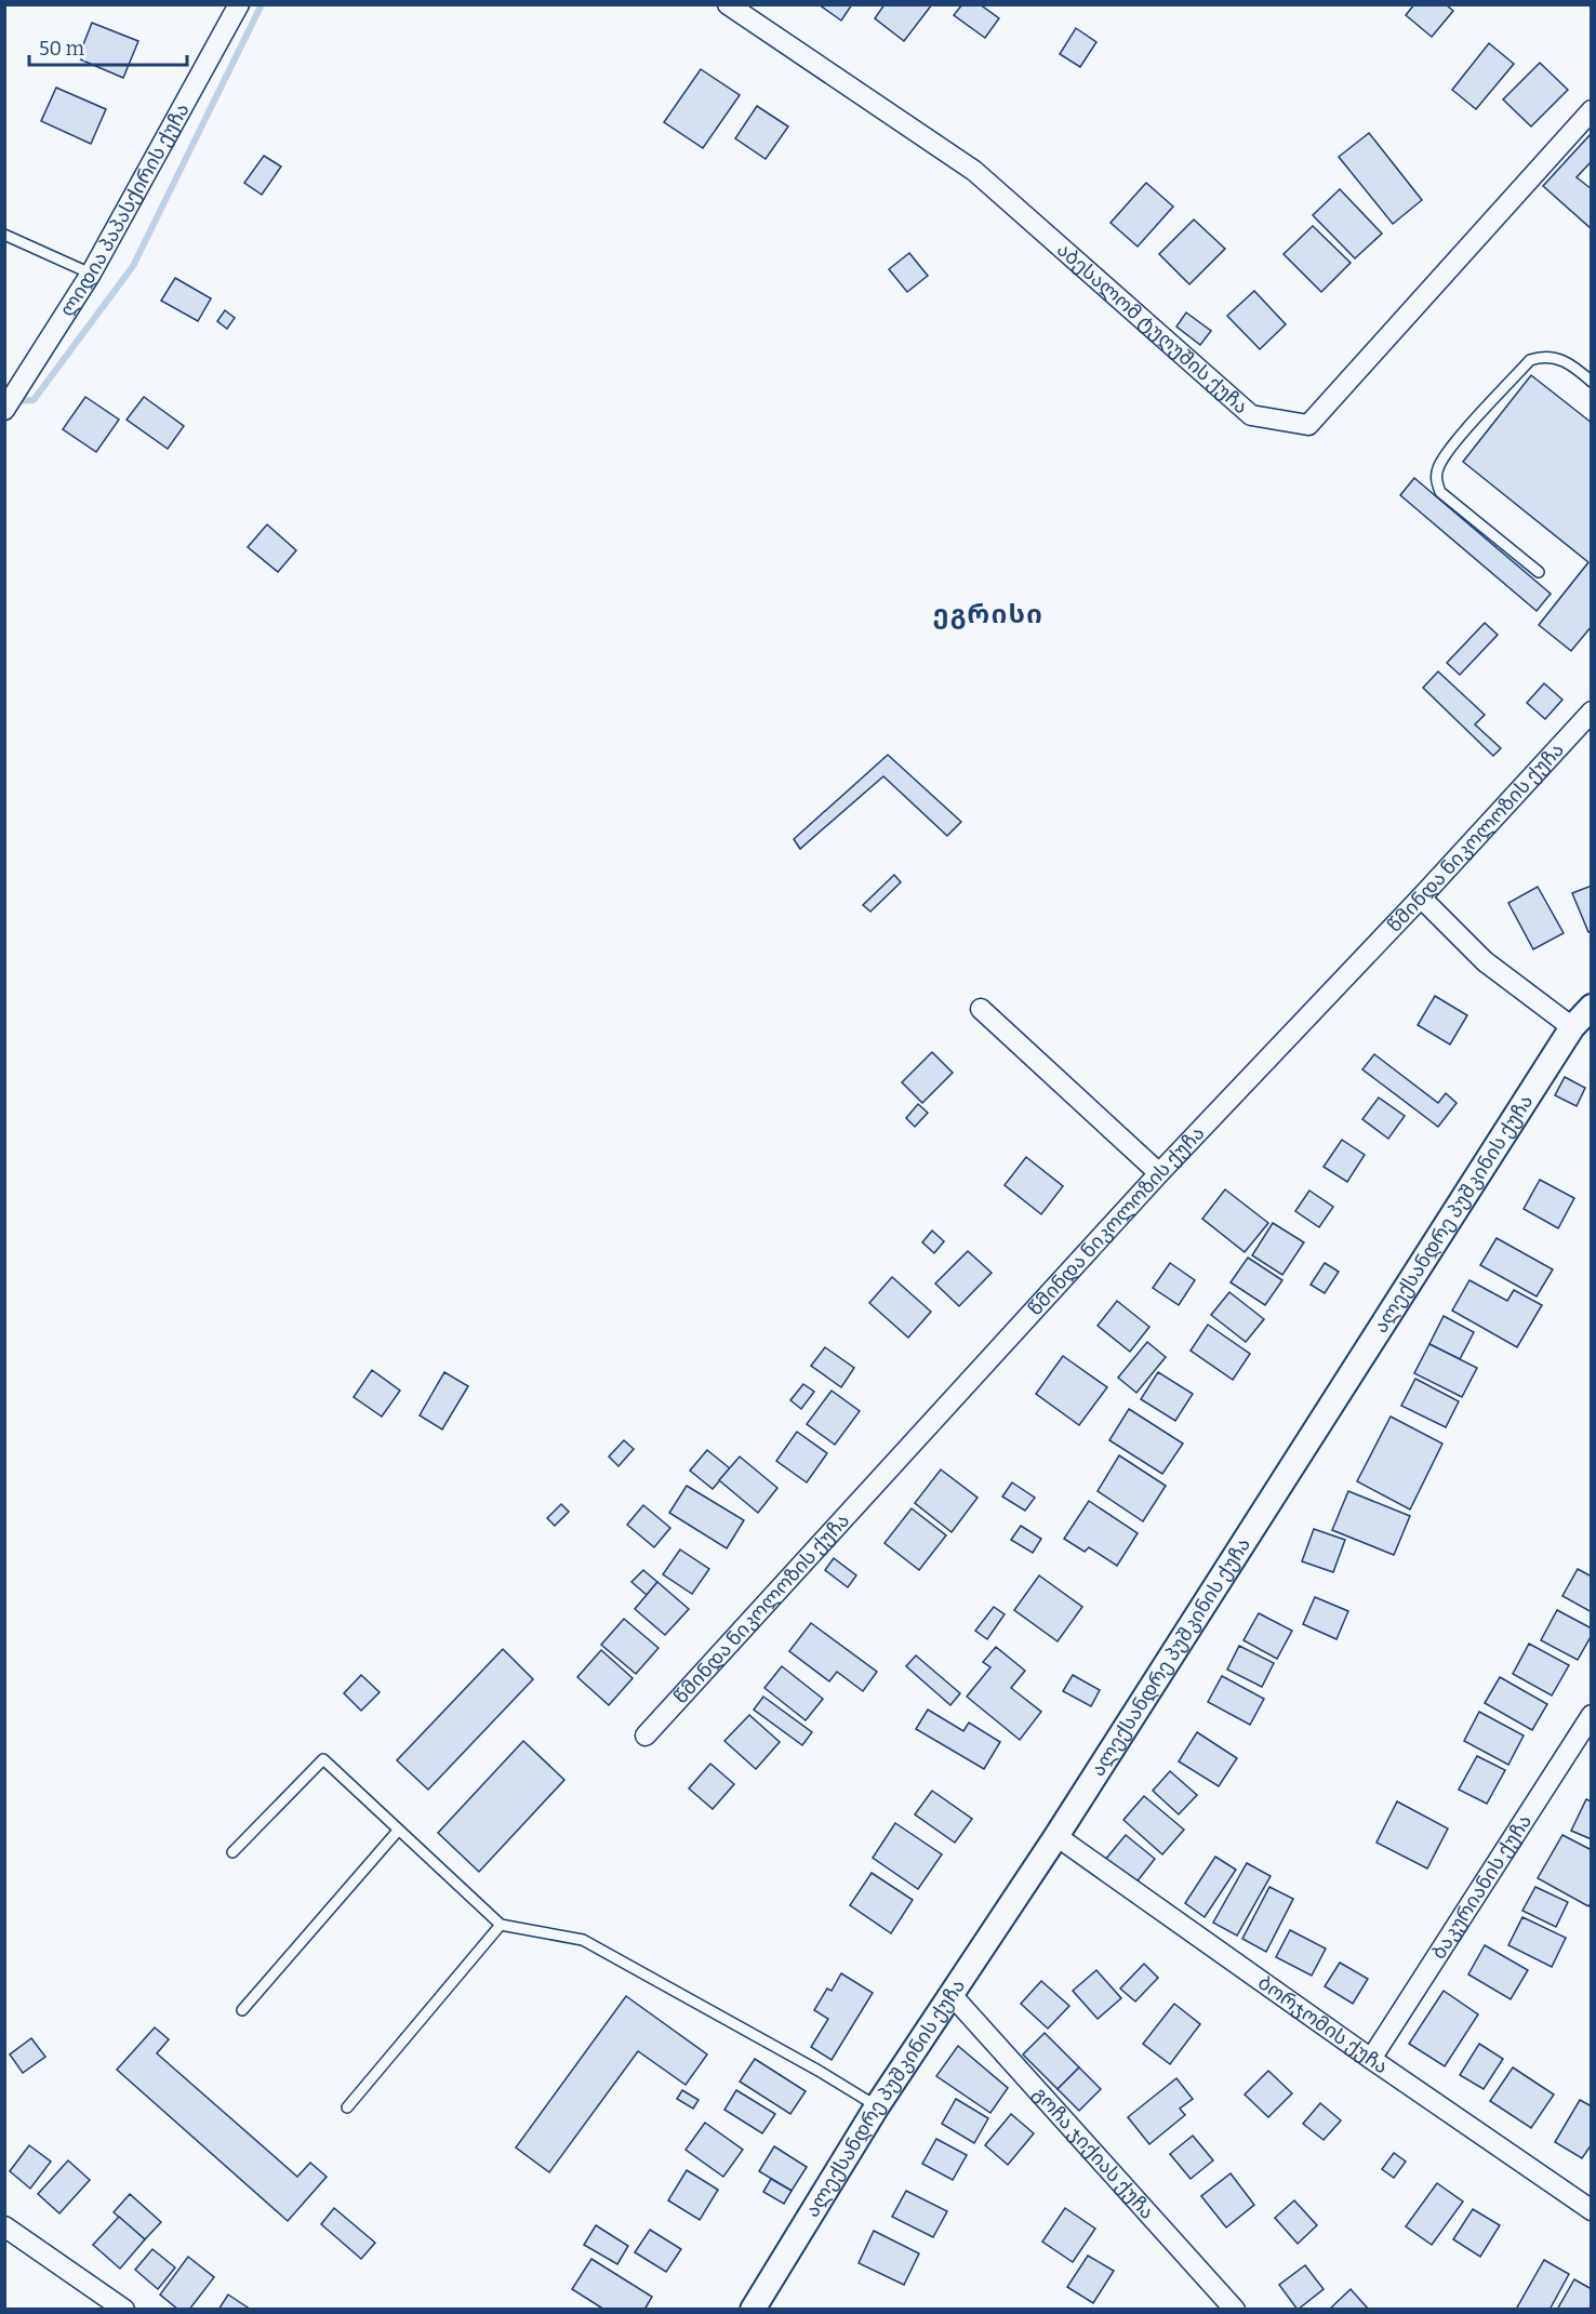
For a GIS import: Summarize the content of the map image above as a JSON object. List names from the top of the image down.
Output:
{
  "streets": {
    "street": [
      "ლიდია პაპასქირის ქუჩა",
      "აბესალომ ტუღუშის ქუჩა",
      "წმინდა ნიკოლოზის ქუჩა",
      "ალექსანდრე პუშკინის ქუჩა",
      "ბაკურიანის ქუჩა",
      "ბორჯომის ქუჩა",
      "გოჩა ჯიქიას ქუჩა"
    ]
  },
  "crossings": [
    ["ალექსანდრე პუშკინის ქუჩა", "ბორჯომის ქუჩა"],
    ["ალექსანდრე პუშკინის ქუჩა", "გოჩა ჯიქიას ქუჩა"],
    ["ბაკურიანის ქუჩა", "ბორჯომის ქუჩა"]
  ],
  "districts": ["ეგრისი"],
  "scale_bar": "50 m"
}
